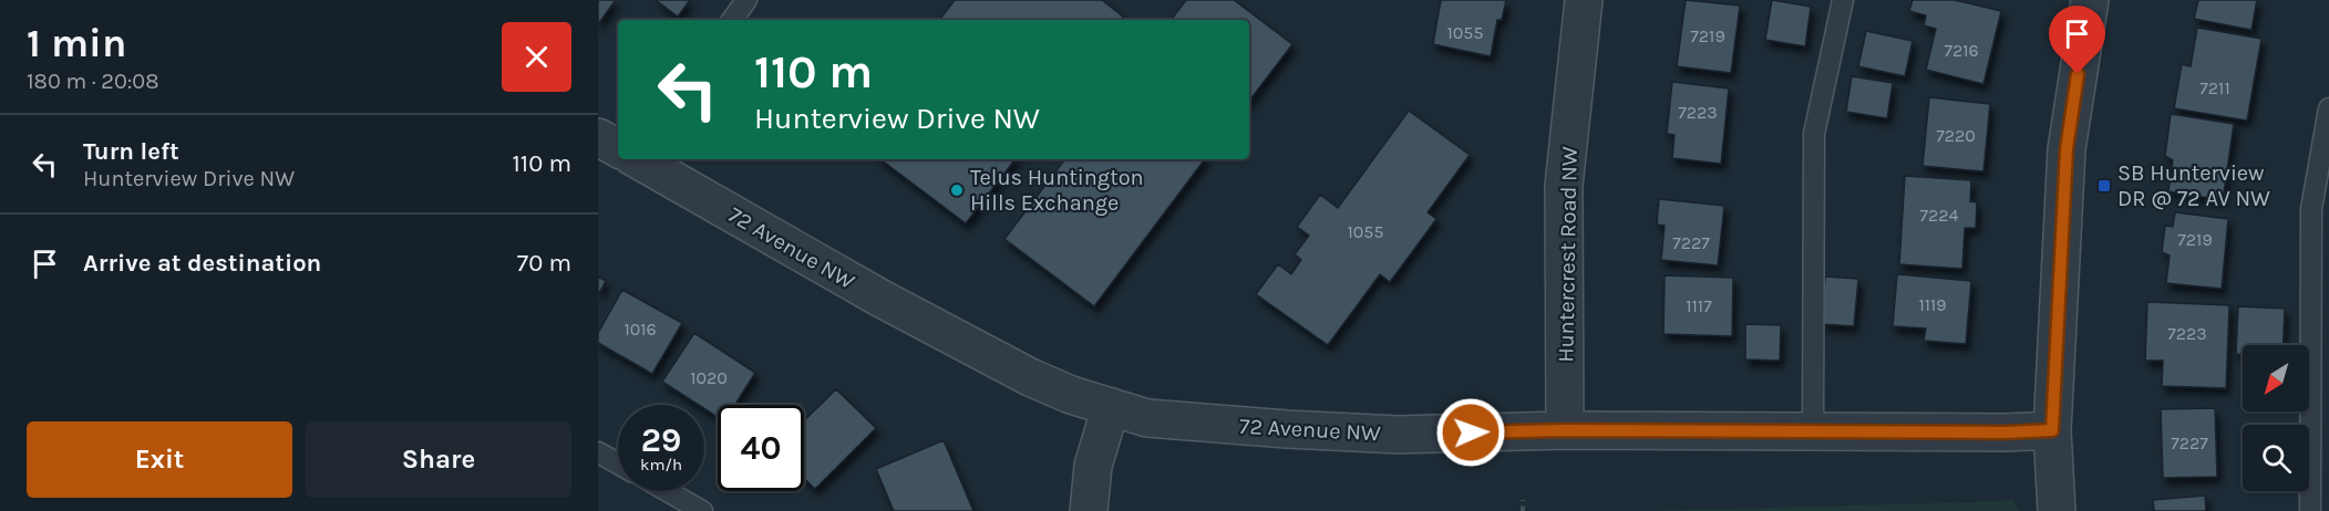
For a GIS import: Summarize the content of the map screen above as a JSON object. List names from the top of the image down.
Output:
{
  "streets": {
    "street": ["72 Avenue NW", "Huntercrest Road NW"]
  },
  "crossings": [
    ["72 Avenue NW", "Huntercrest Road NW"]
  ],
  "places": {
    "transit": ["SB Hunterview DR @ 72 AV NW"],
    "other": ["Telus Huntington Hills Exchange"]
  },
  "house_numbers": [
    "1055",
    "7219",
    "7216",
    "7211",
    "7223",
    "7220",
    "7224",
    "1055",
    "7219",
    "7227",
    "1119",
    "1117",
    "1016",
    "7223",
    "1020",
    "7227"
  ],
  "north": "bottom left",
  "page": {
    "heading": ["1 min", "180 m · 20:08"],
    "turn": ["110 m", "Hunterview Drive NW"],
    "list": [
      {
        "name": "Turn left",
        "note": "Hunterview Drive NW",
        "value": "110 m"
      },
      {
        "name": "Arrive at destination",
        "value": "70 m"
      }
    ],
    "speed": "29 km/h",
    "limit": "40",
    "buttons": ["Exit", "Share"]
  }
}
